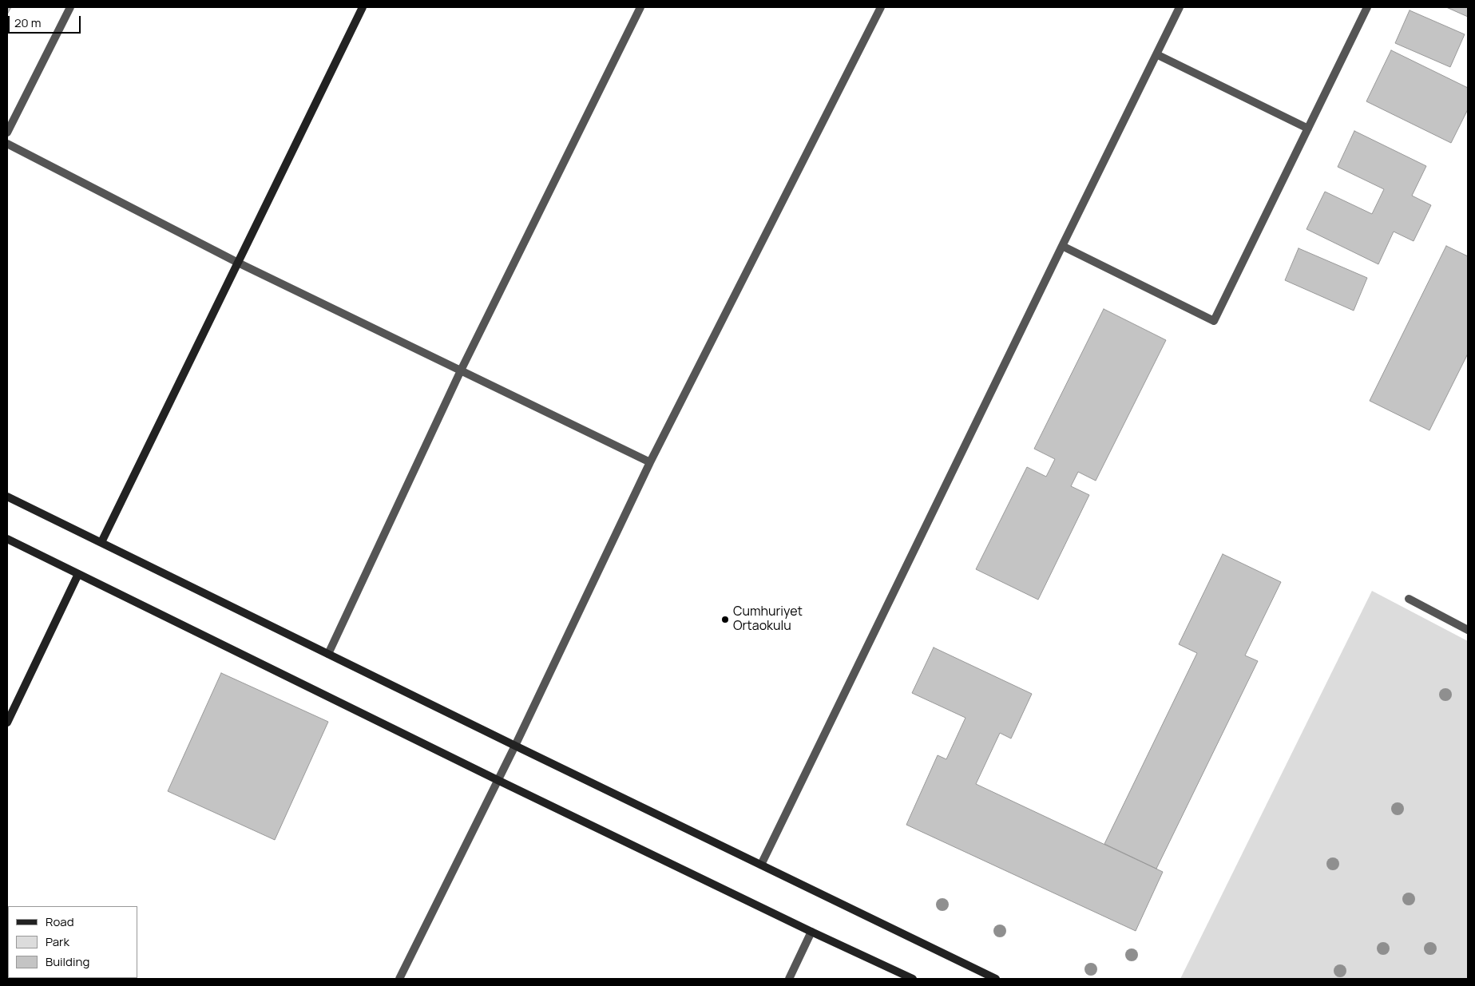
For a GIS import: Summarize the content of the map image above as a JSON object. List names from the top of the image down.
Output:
{
  "places": ["Cumhuriyet Ortaokulu"],
  "legend": ["Road", "Park", "Building"],
  "scale_bar": "20 m"
}
